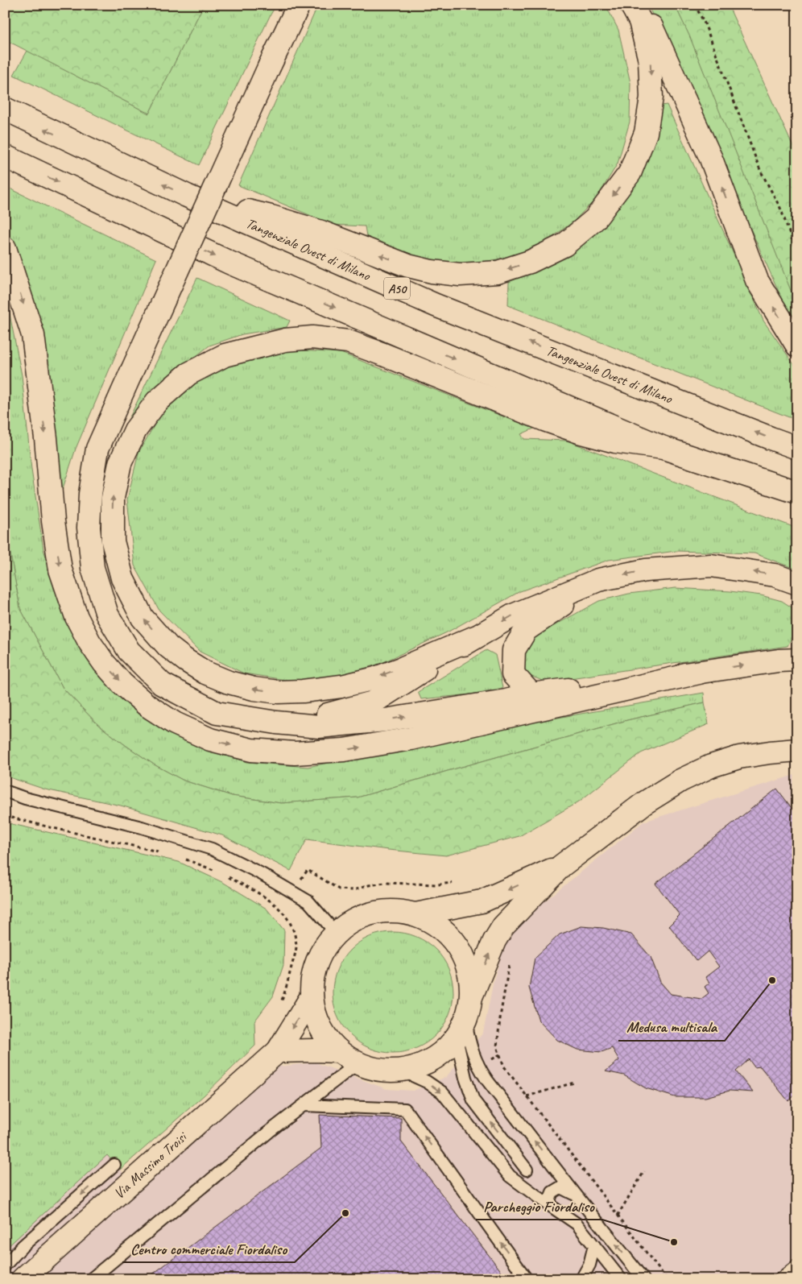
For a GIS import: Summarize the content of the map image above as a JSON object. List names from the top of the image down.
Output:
{
  "streets": {
    "main road": ["Tangenziale Ovest di Milano", "A50", "Via Massimo Troisi"]
  },
  "places": ["Medusa multisala", "Centro commerciale Fiordaliso", "Parcheggio Fiordaliso"]
}
